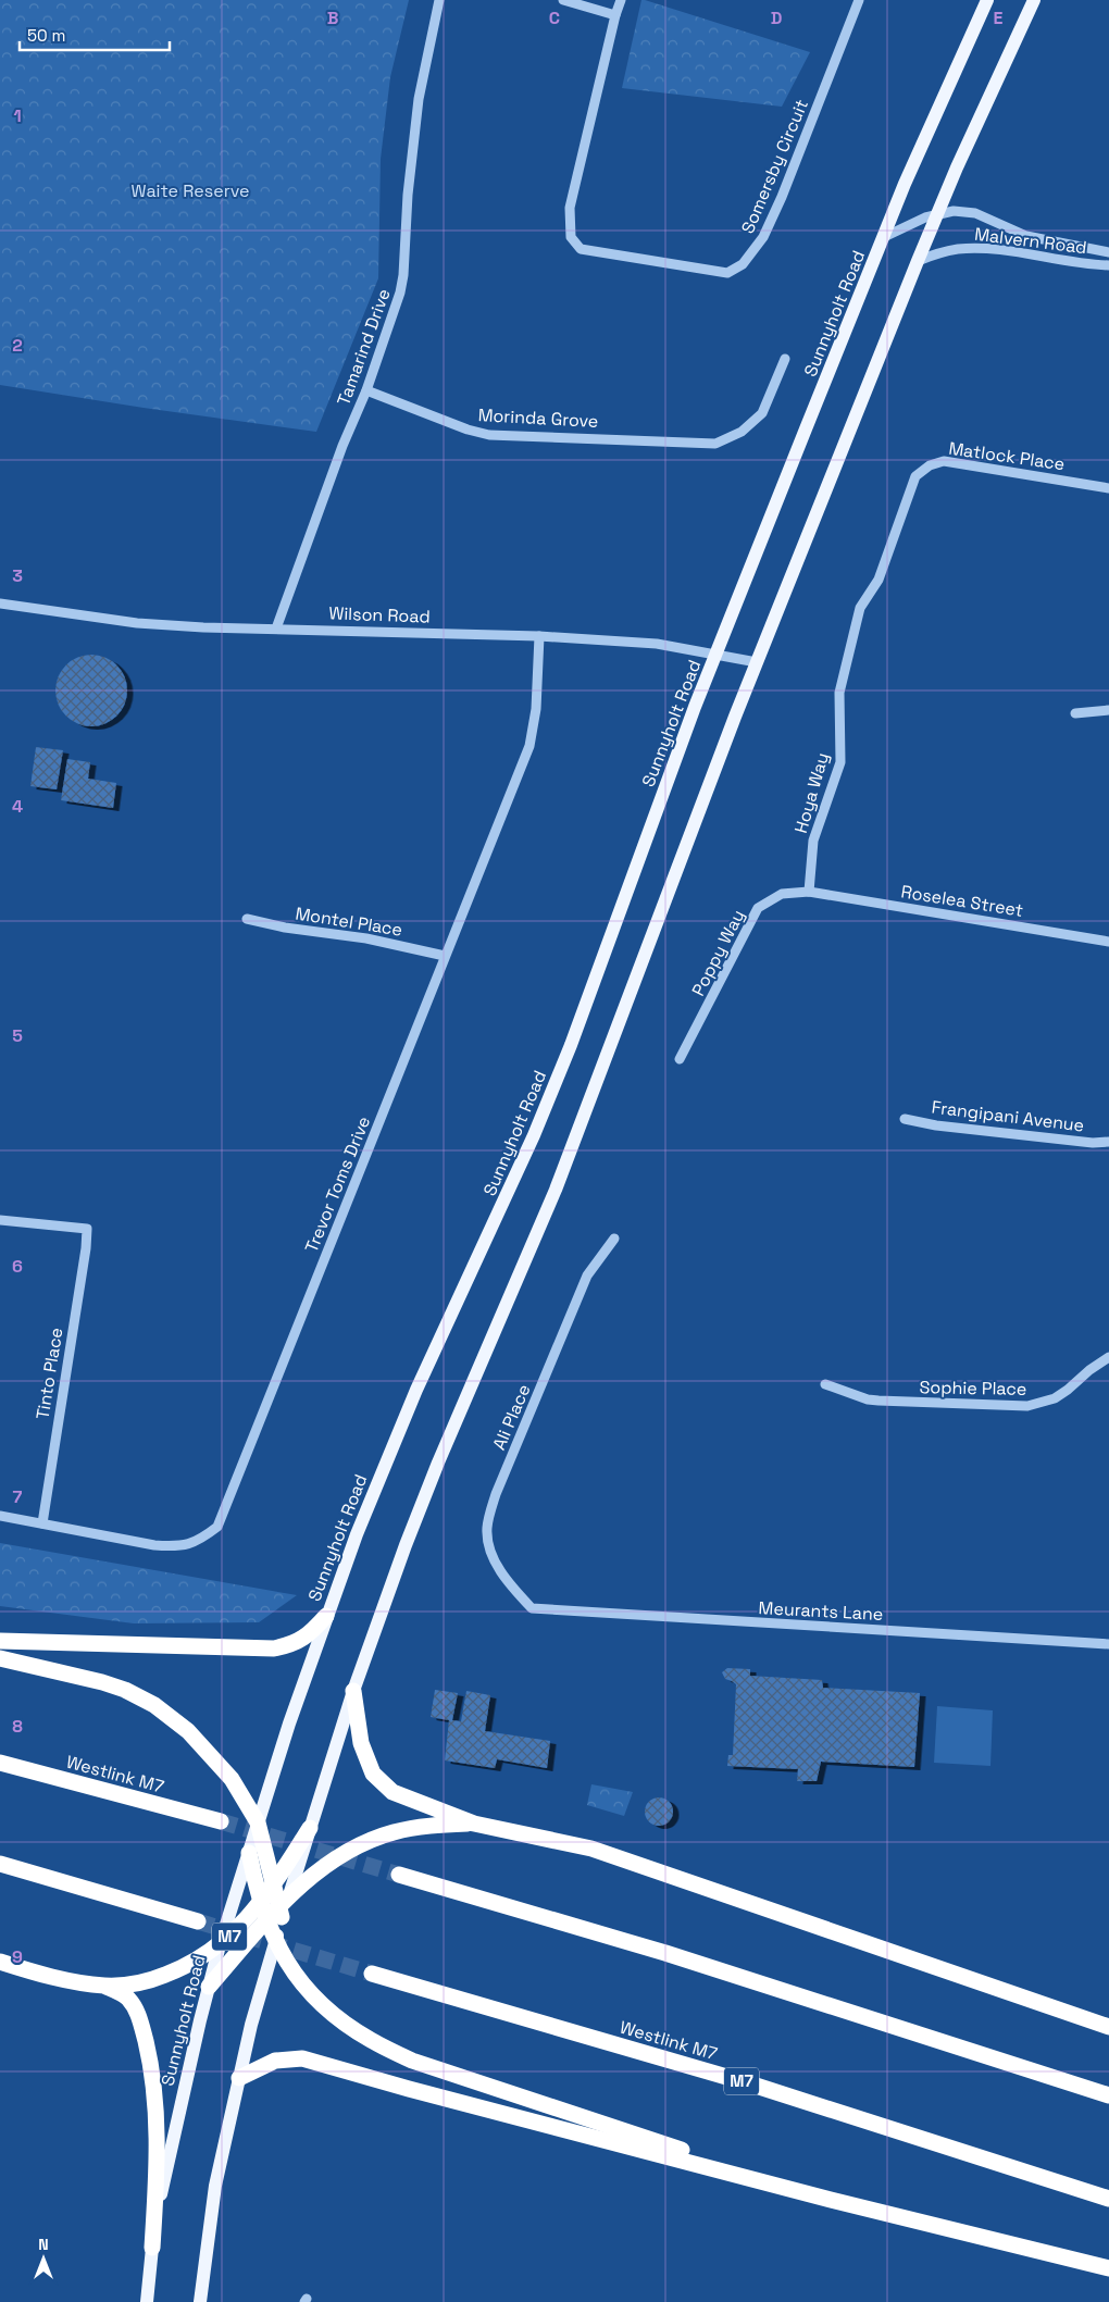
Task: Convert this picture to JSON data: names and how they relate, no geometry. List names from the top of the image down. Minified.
{"streets":{"highway":["Westlink M7","M7"],"main road":["Sunnyholt Road"],"street":["Somersby Circuit","Malvern Road","Tamarind Drive","Morinda Grove","Matlock Place","Wilson Road","Hoya Way","Roselea Street","Montel Place","Poppy Way","Frangipani Avenue","Trevor Toms Drive","Tinto Place","Sophie Place","Ali Place","Meurants Lane"]},"crossings":[["Malvern Road","Sunnyholt Road"],["Sunnyholt Road","Wilson Road"],["Sunnyholt Road","M7"],["Tamarind Drive","Morinda Grove"],["Tamarind Drive","Wilson Road"],["Matlock Place","Hoya Way"],["Wilson Road","Trevor Toms Drive"],["Hoya Way","Roselea Street"],["Hoya Way","Poppy Way"],["Roselea Street","Poppy Way"],["Montel Place","Trevor Toms Drive"],["Trevor Toms Drive","Tinto Place"],["Ali Place","Meurants Lane"]],"parks":["Waite Reserve"],"scale_bar":"50 m","north":"top","grid":{"columns":["B","C","D","E"],"rows":["1","2","3","4","5","6","7","8","9"]}}
